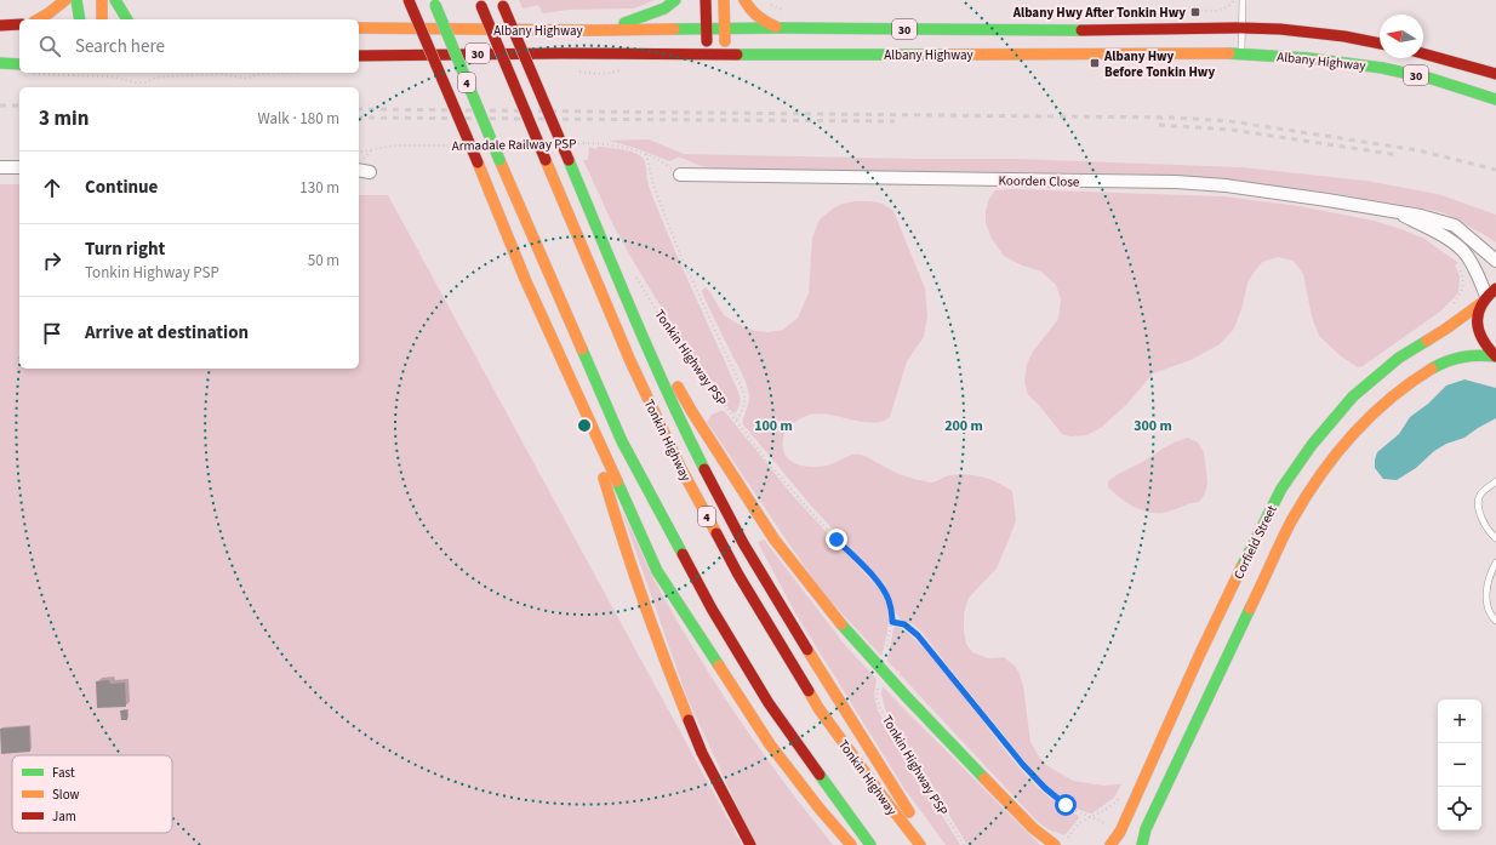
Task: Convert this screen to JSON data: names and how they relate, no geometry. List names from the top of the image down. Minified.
{"streets":{"main road":["30","Albany Highway","4","Tonkin Highway","Corfield Street"],"street":["Koorden Close"],"path":["Armadale Railway PSP","Tonkin Highway PSP"]},"crossings":[["Koorden Close","Corfield Street"]],"places":{"transit":["Albany Hwy After Tonkin Hwy","Albany Hwy Before Tonkin Hwy"]},"legend":["Fast","Slow","Jam"],"north":"left","page":{"search":"Search here","heading":["3 min","Walk · 180 m"],"list":[["Continue","130 m"],["Turn right","Tonkin Highway PSP","50 m"],"Arrive at destination"],"map_buttons":["+","−"]},"rings":["100 m","200 m","300 m"]}
